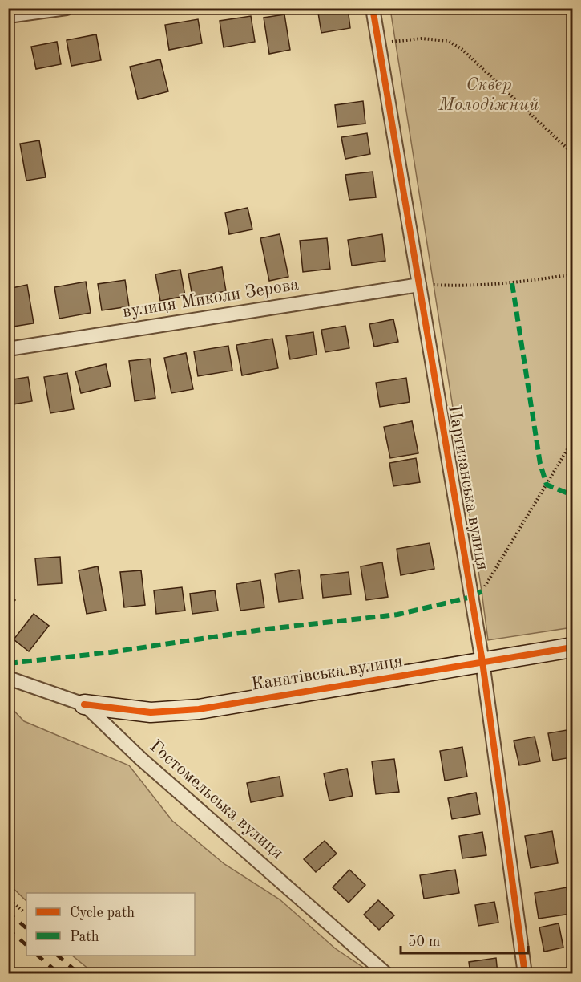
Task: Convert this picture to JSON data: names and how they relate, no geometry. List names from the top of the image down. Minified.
{"streets":{"street":["вулиця Миколи Зерова","Партизанська вулиця","Канатівська вулиця","Гостомельська вулиця"]},"crossings":[["вулиця Миколи Зерова","Партизанська вулиця"],["Партизанська вулиця","Канатівська вулиця"],["Канатівська вулиця","Гостомельська вулиця"]],"parks":["Сквер Молодіжний"],"legend":["Cycle path","Path"],"scale_bar":"50 m"}
